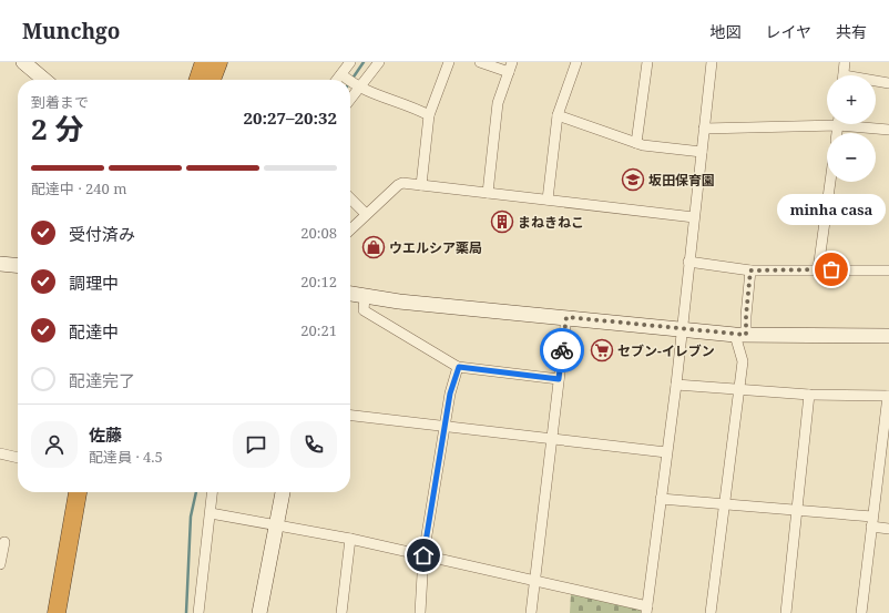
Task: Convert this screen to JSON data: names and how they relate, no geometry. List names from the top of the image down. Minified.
{"places":{"school or university":["坂田保育園"],"building":["まねきねこ"],"shop":["ウエルシア薬局"],"other":["minha casa"],"supermarket":["セブン-イレブン"]},"page":{"header":"Munchgo","nav":["地図","レイヤ","共有"],"map_buttons":["+","−"],"heading":["2 分","到着まで","20:27–20:32"],"panel":["佐藤","配達員 · 4.5"],"bar":"配達中 · 240 m","bubble":"minha casa","list":[["受付済み","20:08"],["調理中","20:12"],["配達中","20:21"],"配達完了"]}}
